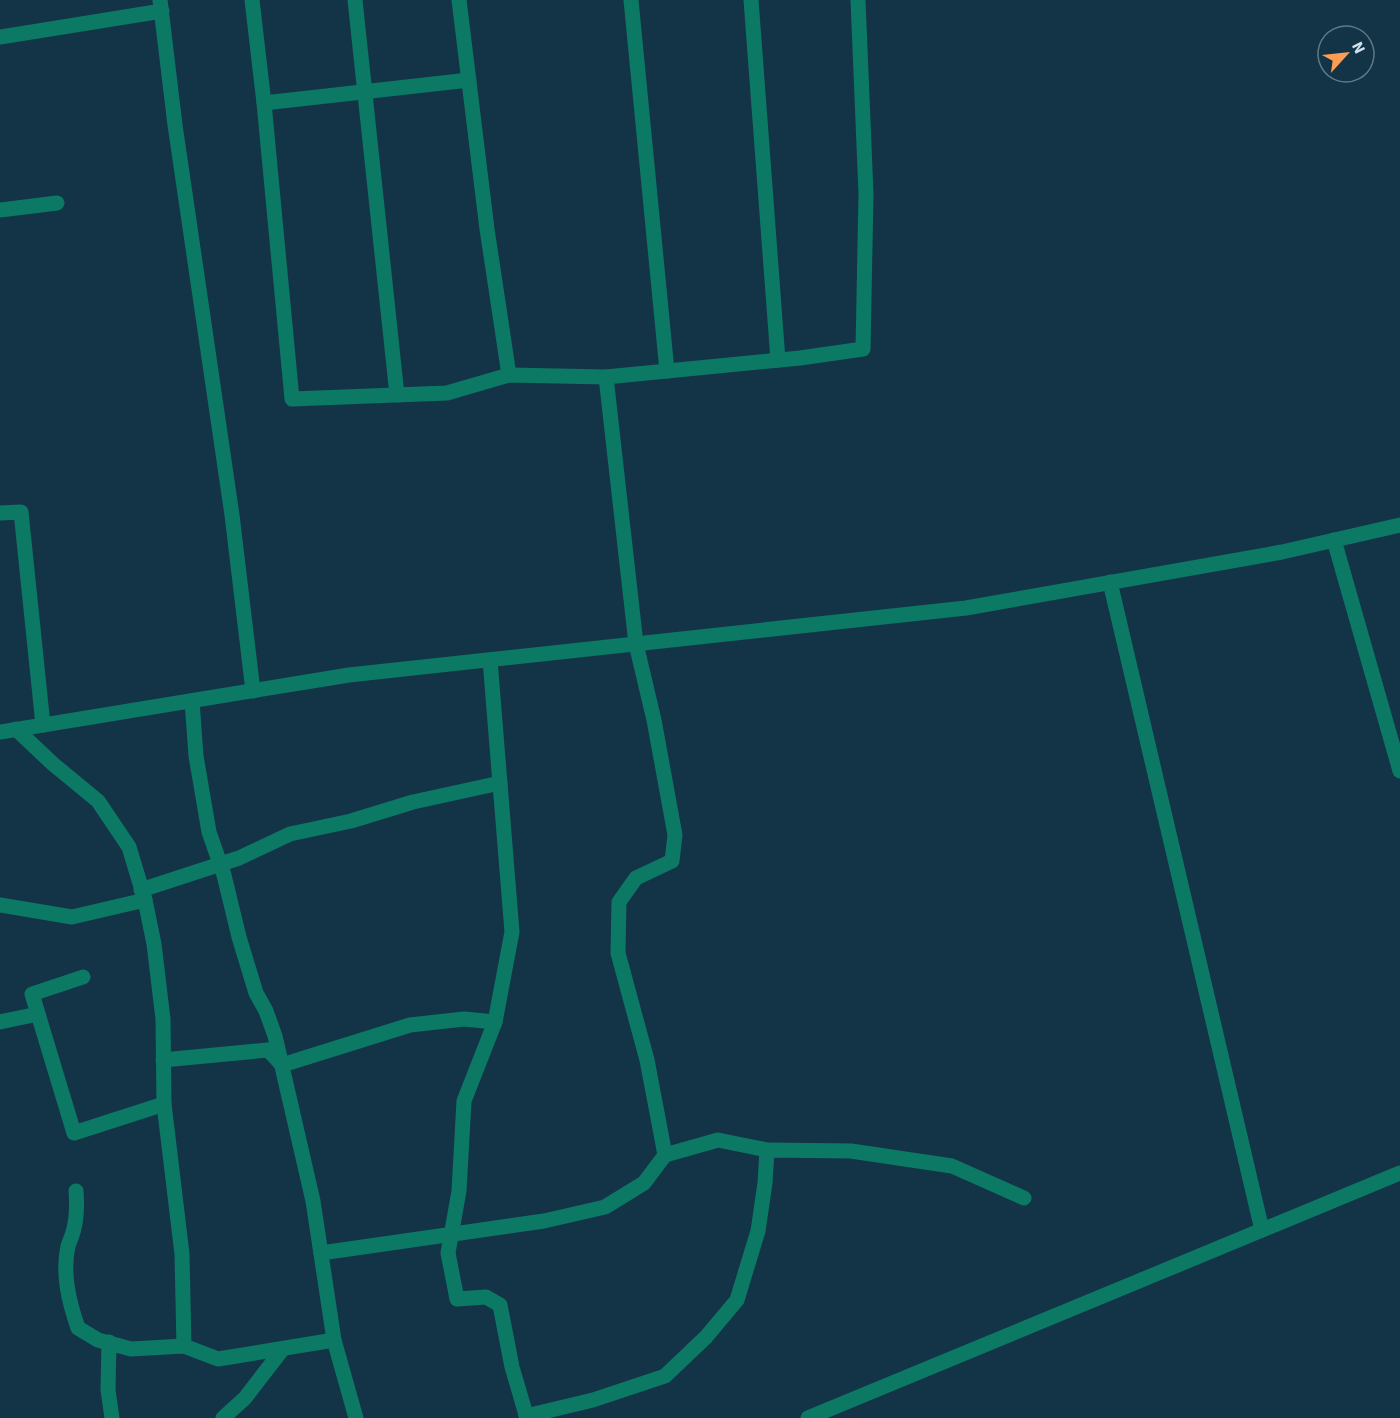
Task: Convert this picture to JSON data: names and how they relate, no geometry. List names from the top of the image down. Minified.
{"north":"top right"}
